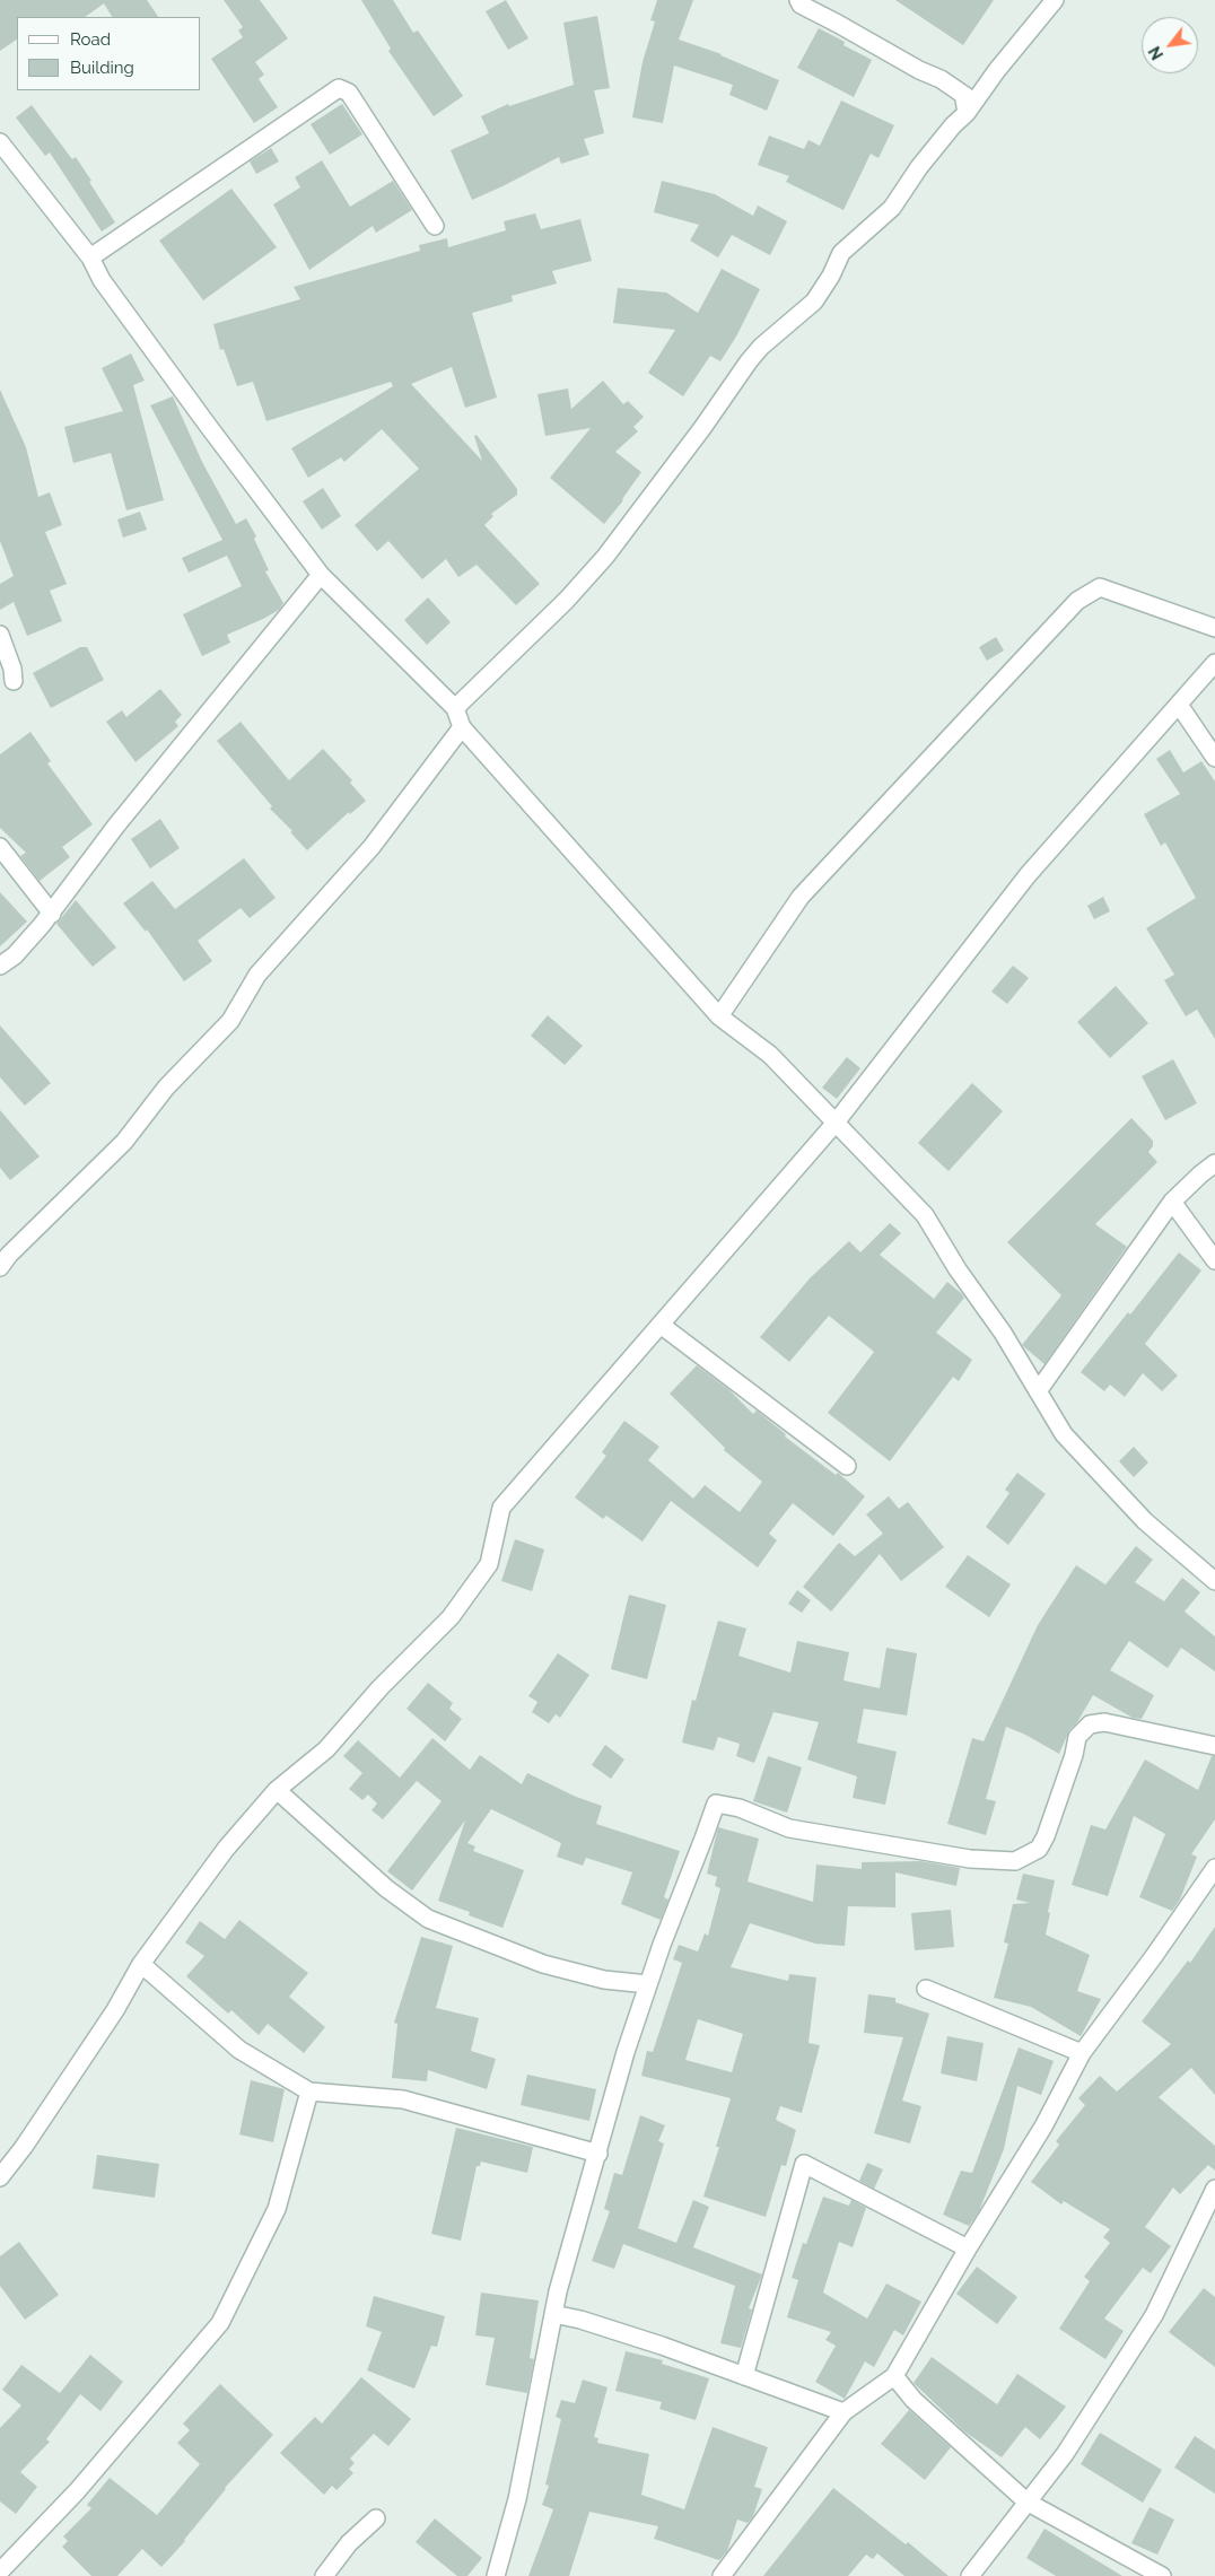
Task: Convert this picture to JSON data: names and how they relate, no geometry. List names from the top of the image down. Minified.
{"legend":["Road","Building"],"north":"bottom left"}
